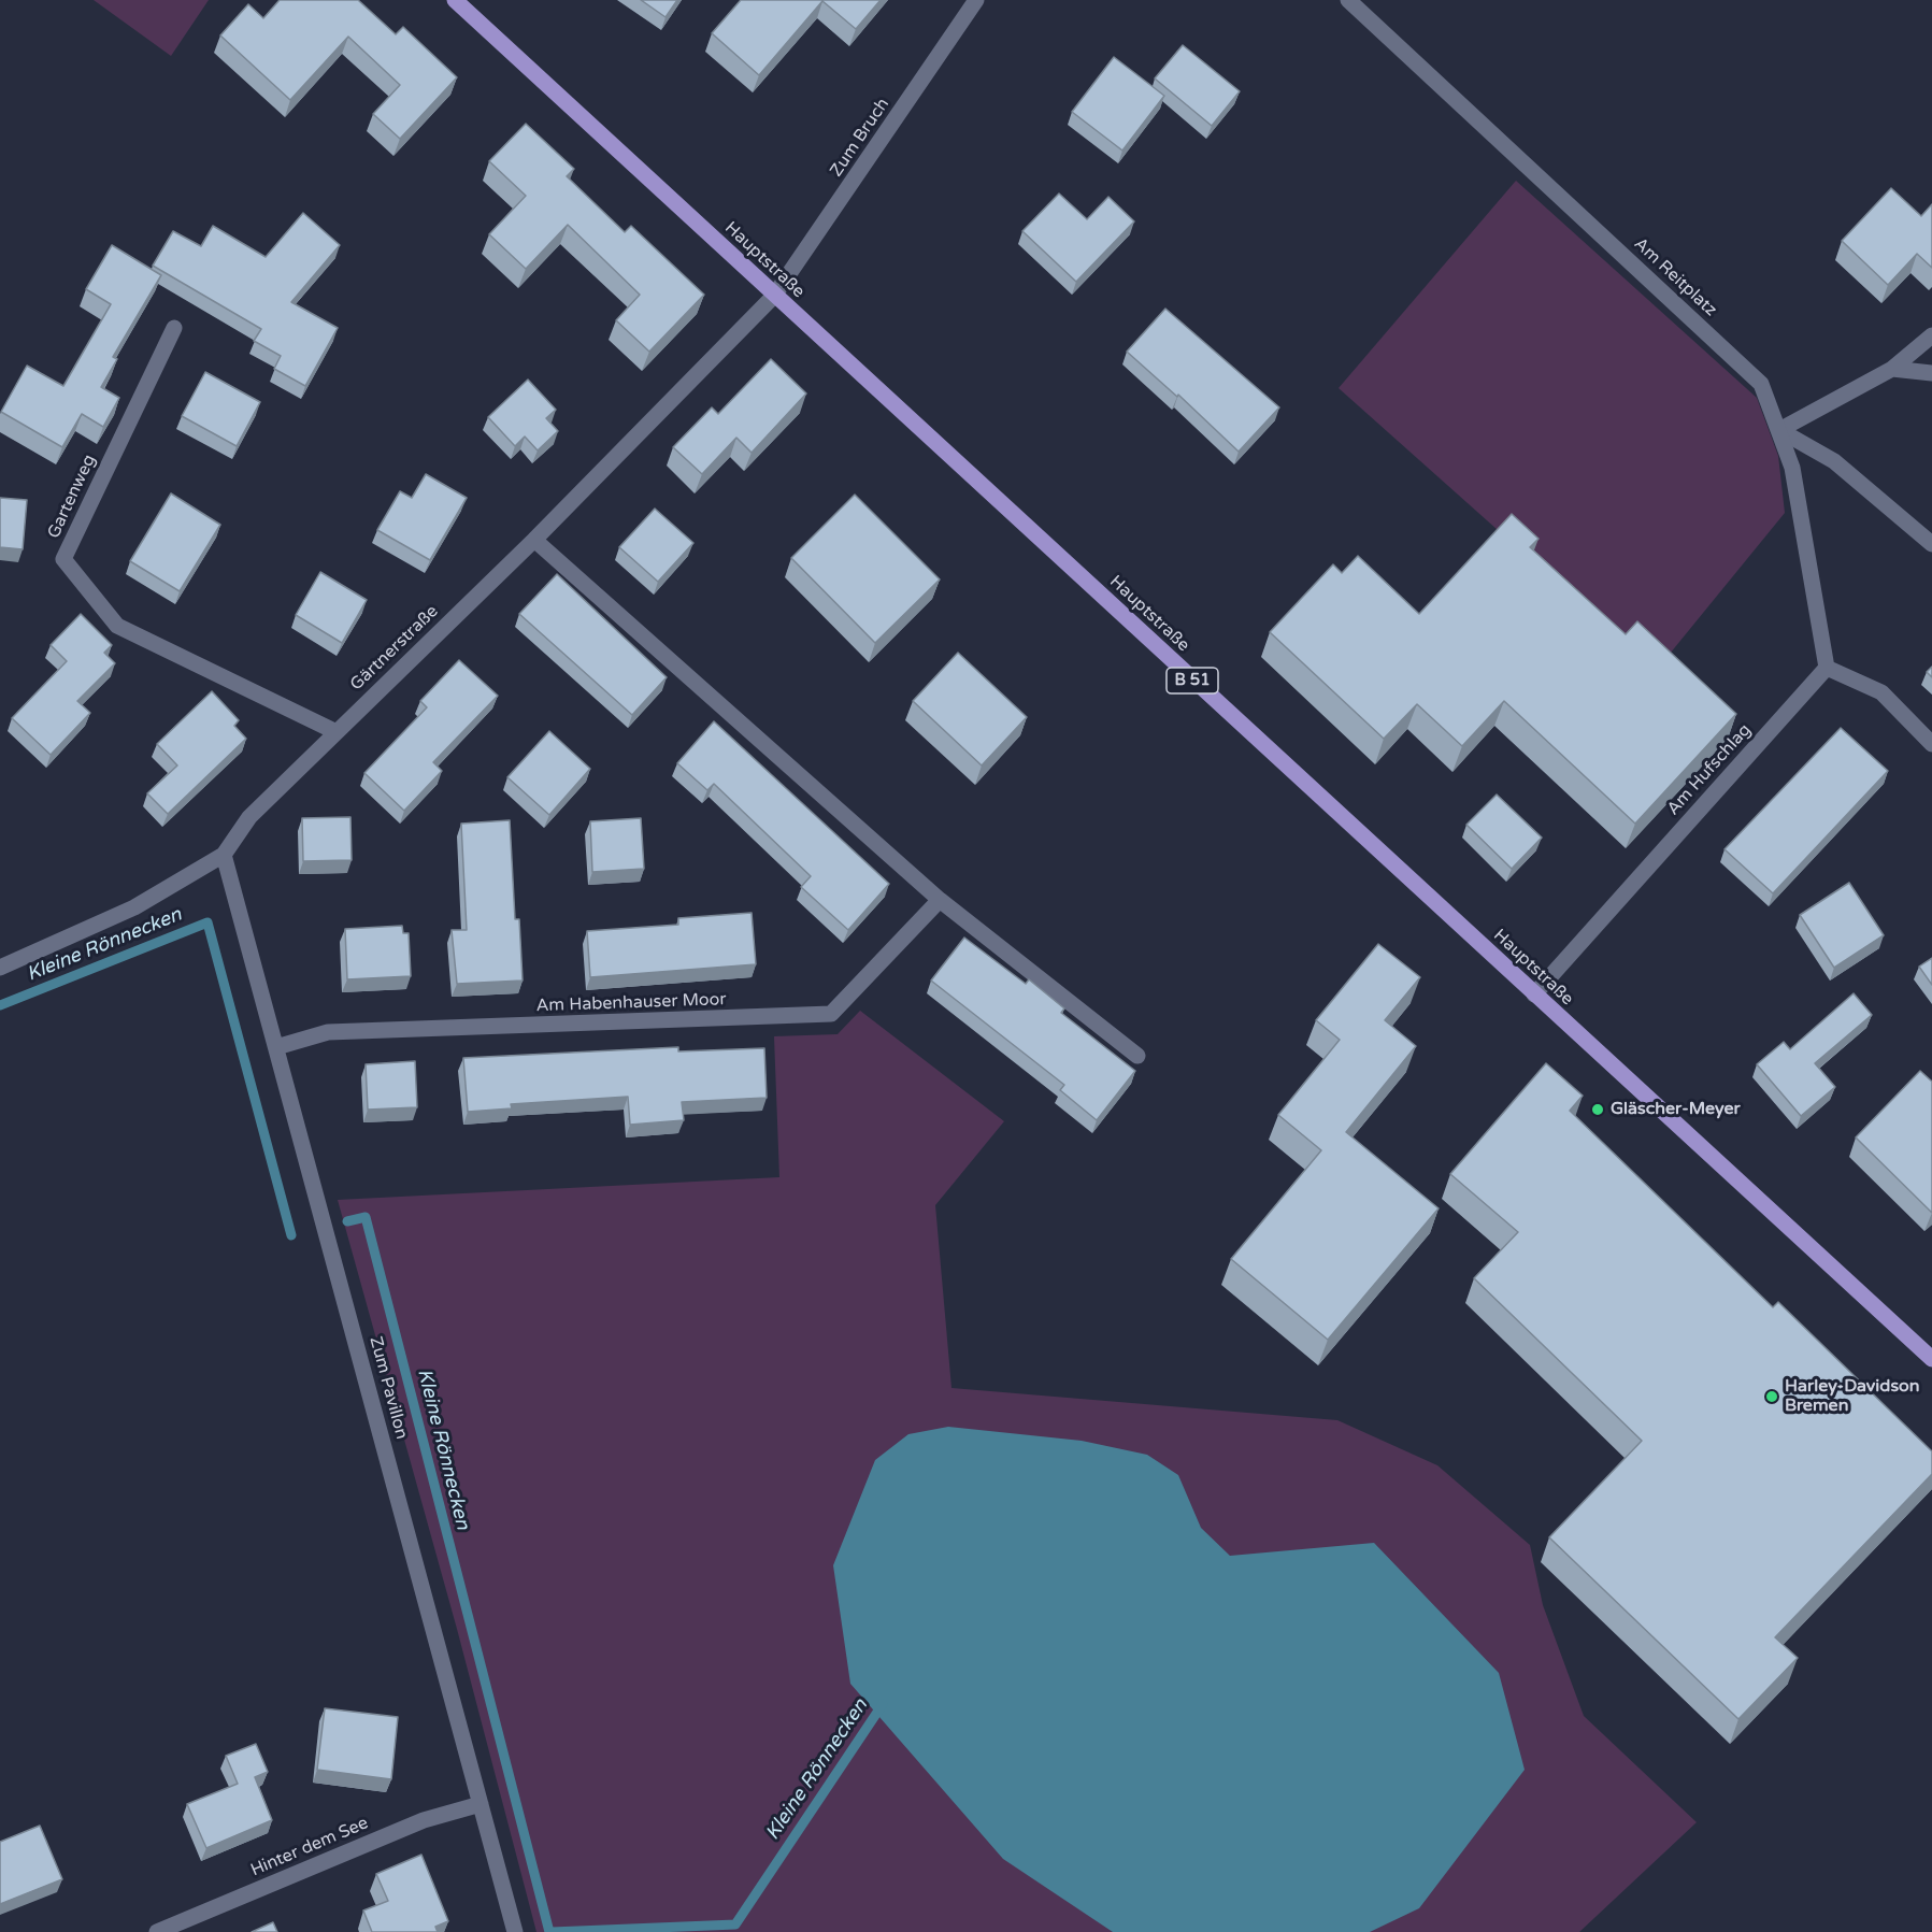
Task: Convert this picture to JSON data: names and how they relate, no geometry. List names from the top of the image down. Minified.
{"streets":{"main road":["Hauptstraße","B 51"],"street":["Zum Bruch","Am Reitplatz","Gartenweg","Gärtnerstraße","Am Hufschlag","Am Habenhauser Moor","Zum Pavillon","Hinter dem See"]},"crossings":[["Zum Bruch","Hauptstraße"],["Zum Bruch","Gärtnerstraße"],["Hauptstraße","Gärtnerstraße"],["Hauptstraße","Am Hufschlag"],["Am Reitplatz","Am Hufschlag"],["Gartenweg","Gärtnerstraße"],["Gärtnerstraße","Zum Pavillon"],["Am Habenhauser Moor","Zum Pavillon"],["Zum Pavillon","Hinter dem See"]],"water":["Kleine Rönnecken"],"places":["Gläscher-Meyer","Harley-Davidson Bremen"]}
